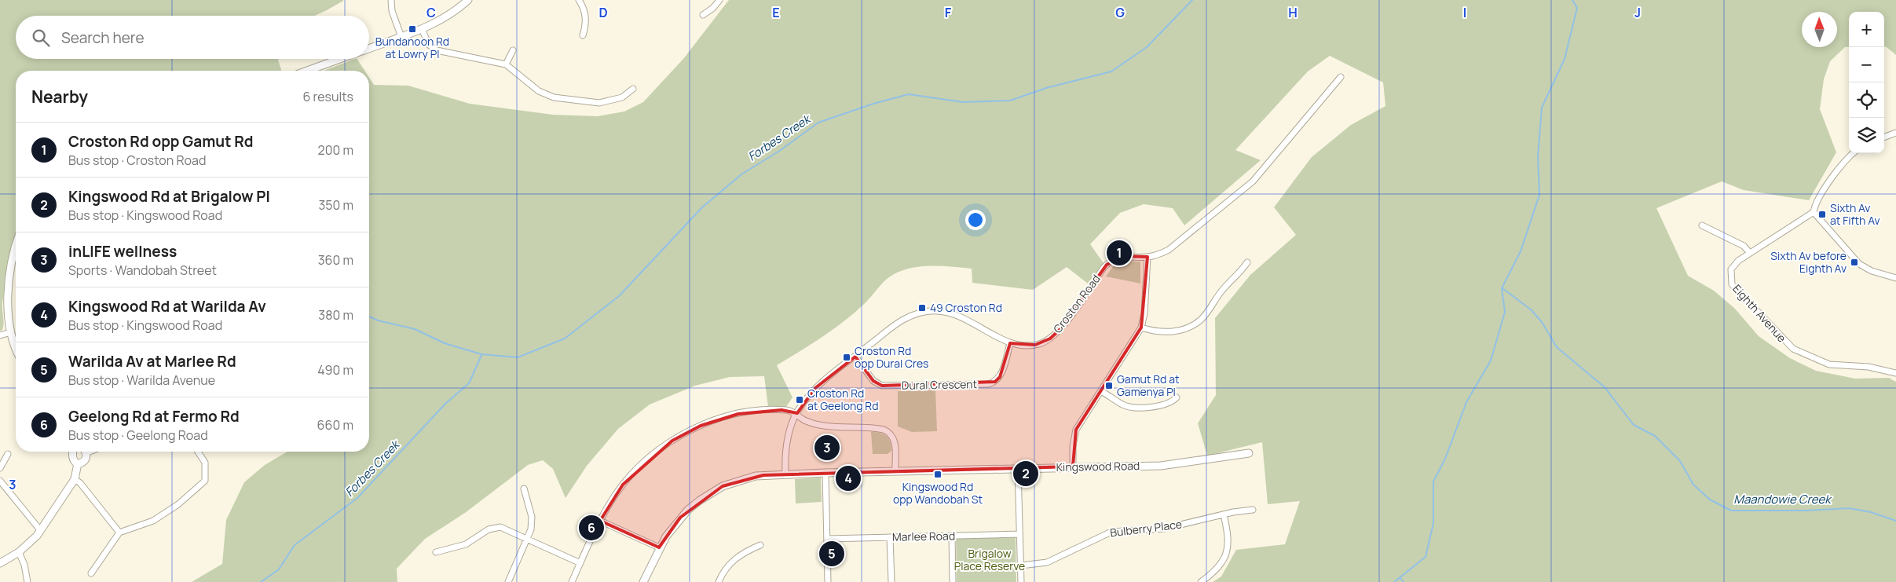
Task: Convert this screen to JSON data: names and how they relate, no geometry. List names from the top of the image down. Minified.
{"streets":{"street":["Croston Road","Eighth Avenue","Dural Crescent","Kingswood Road","Bulberry Place","Marlee Road"]},"crossings":[["Croston Road","Dural Crescent"],["Croston Road","Kingswood Road"]],"water":["Forbes Creek","Maandowie Creek"],"parks":["Brigalow Place Reserve"],"places":{"transit":["Bundanoon Rd at Lowry Pl","Sixth Av at Fifth Av","Sixth Av before Eighth Av","49 Croston Rd","Croston Rd opp Dural Cres","Gamut Rd at Gamenya Pl","Croston Rd at Geelong Rd","Kingswood Rd opp Wandobah St"]},"north":"top","page":{"map_buttons":["+","−"],"search":"Search here","heading":["Nearby","6 results"],"list":[{"mark":"1","name":"Croston Rd opp Gamut Rd","note":"Bus stop · Croston Road","value":"200 m"},{"mark":"2","name":"Kingswood Rd at Brigalow Pl","note":"Bus stop · Kingswood Road","value":"350 m"},{"mark":"3","name":"inLIFE wellness","note":"Sports · Wandobah Street","value":"360 m"},{"mark":"4","name":"Kingswood Rd at Warilda Av","note":"Bus stop · Kingswood Road","value":"380 m"},{"mark":"5","name":"Warilda Av at Marlee Rd","note":"Bus stop · Warilda Avenue","value":"490 m"},{"mark":"6","name":"Geelong Rd at Fermo Rd","note":"Bus stop · Geelong Road","value":"660 m"}],"pins":["1","3","2","4","6","5"]},"grid":{"columns":["C","D","E","F","G","H","I","J"],"rows":["3"]}}
